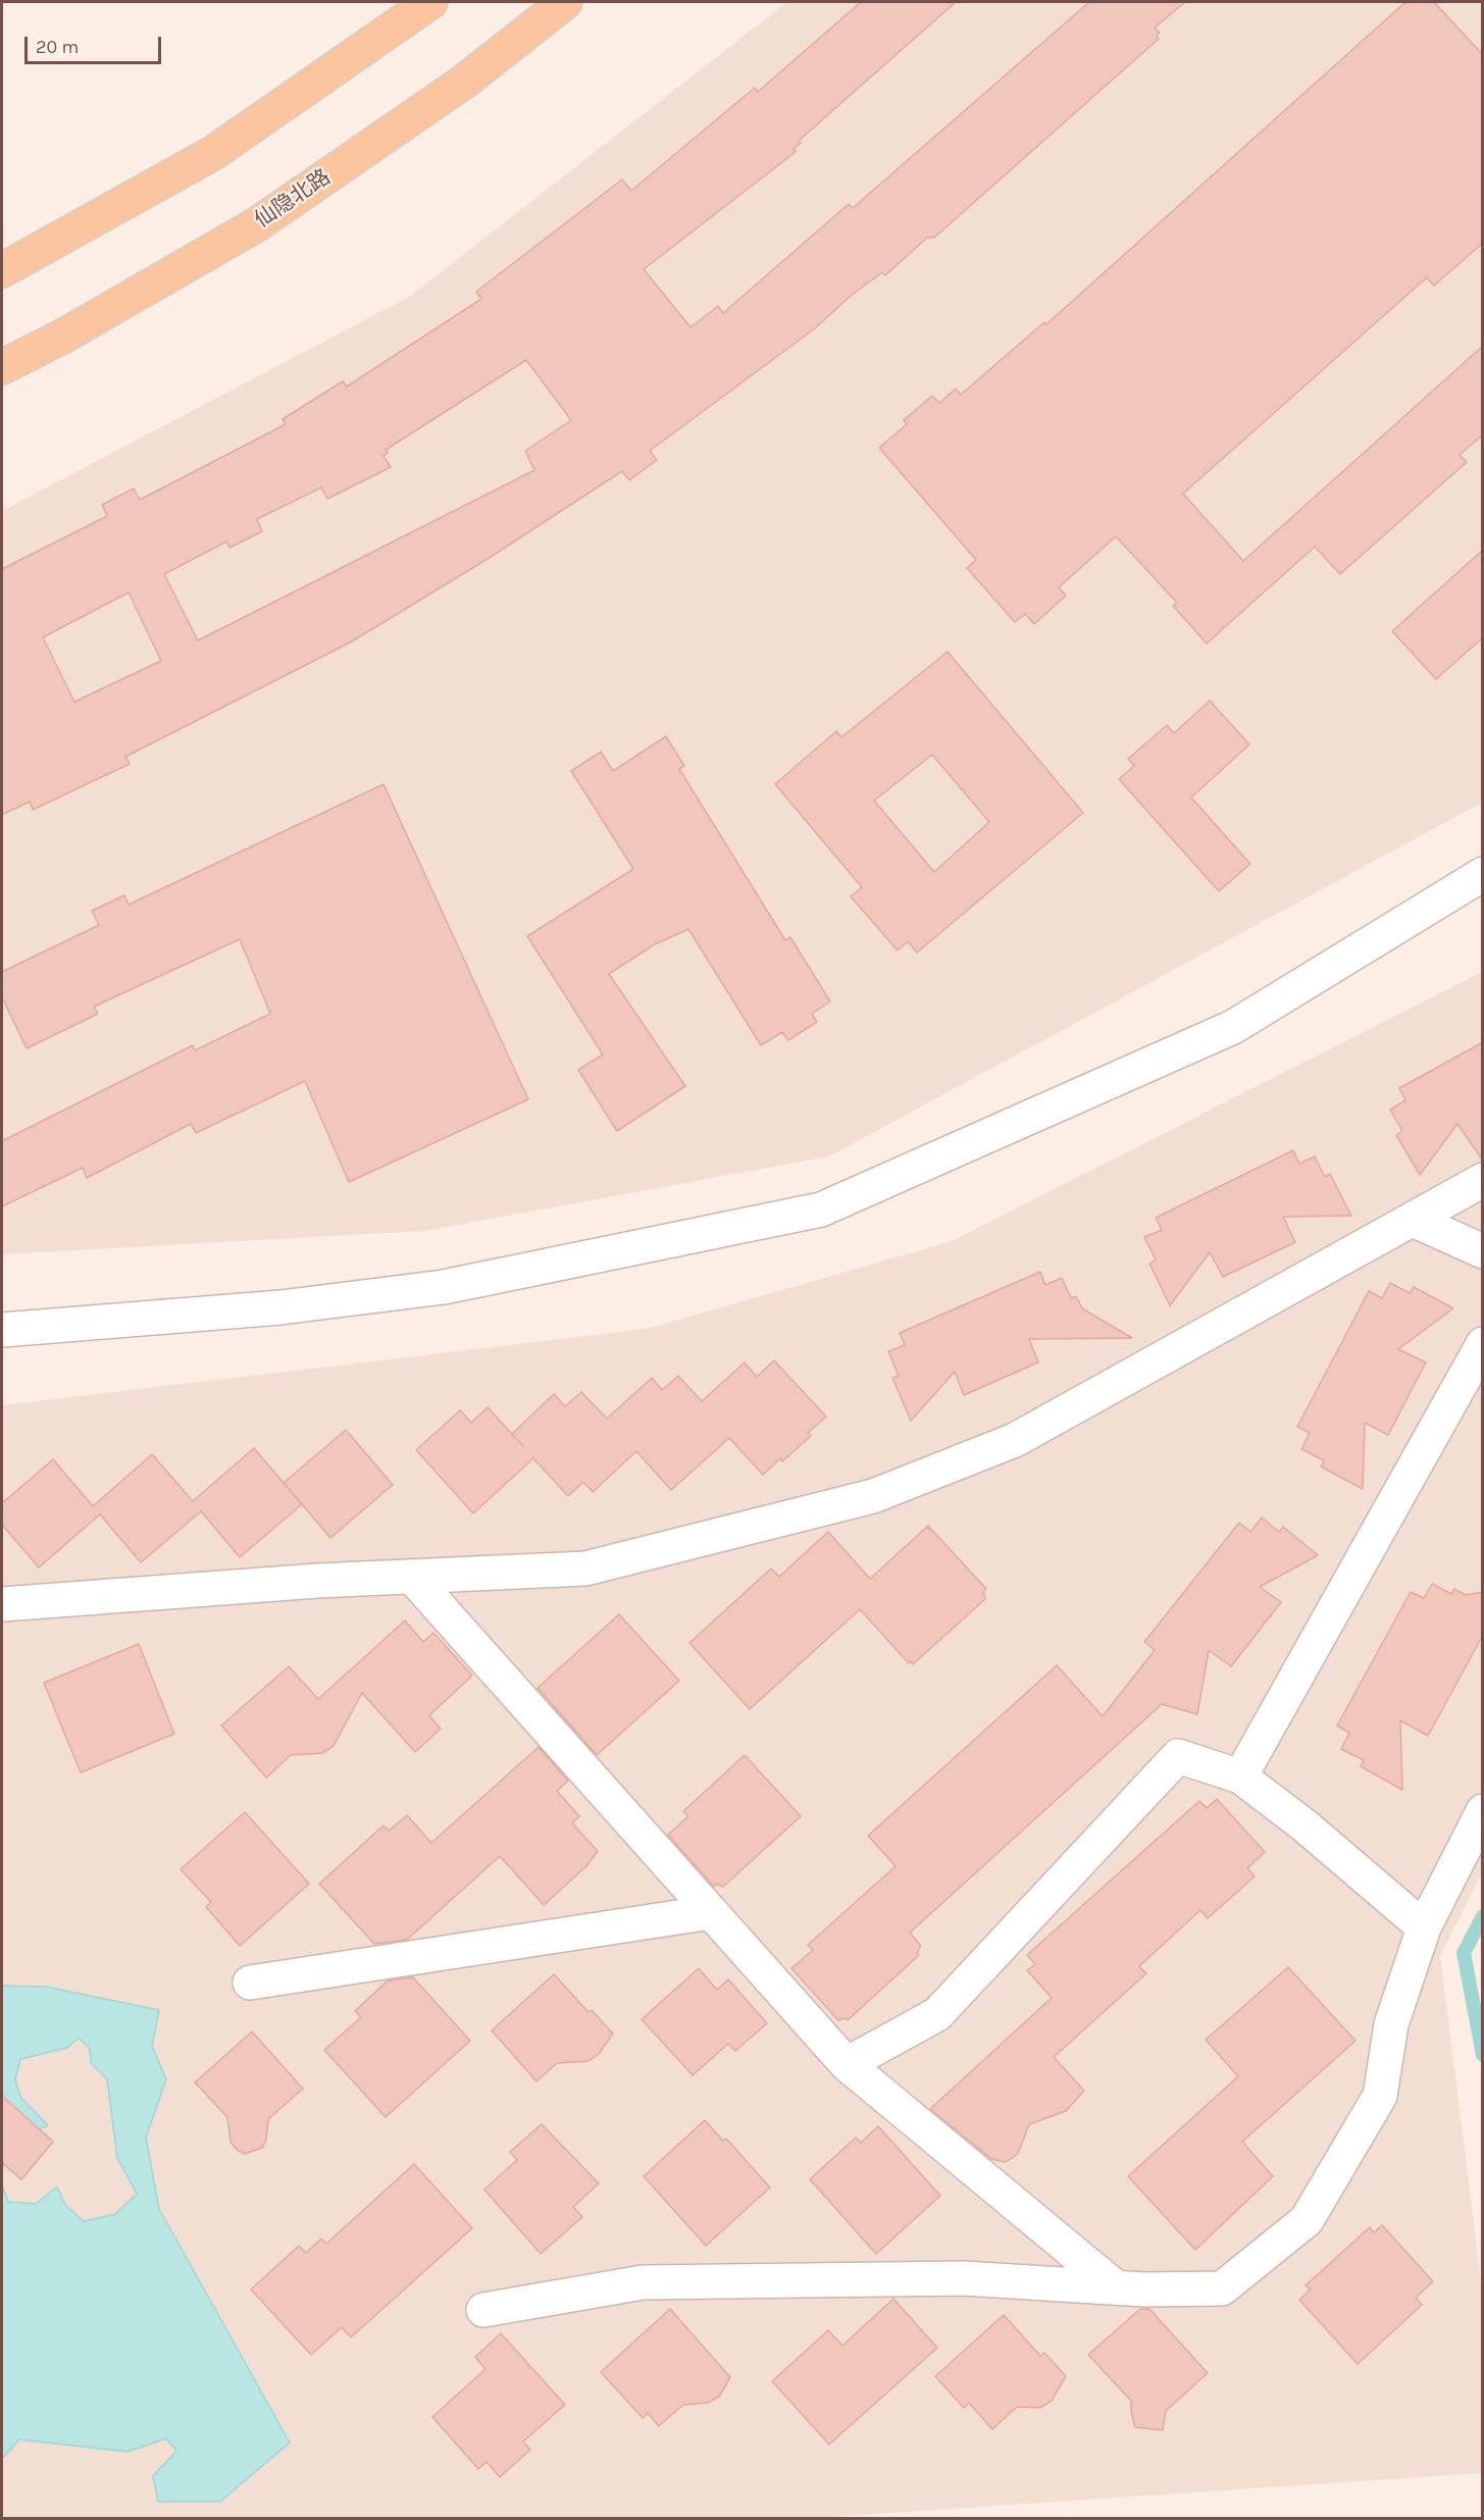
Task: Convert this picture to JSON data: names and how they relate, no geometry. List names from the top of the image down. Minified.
{"streets":{"main road":["仙隐北路"]},"scale_bar":"20 m"}
